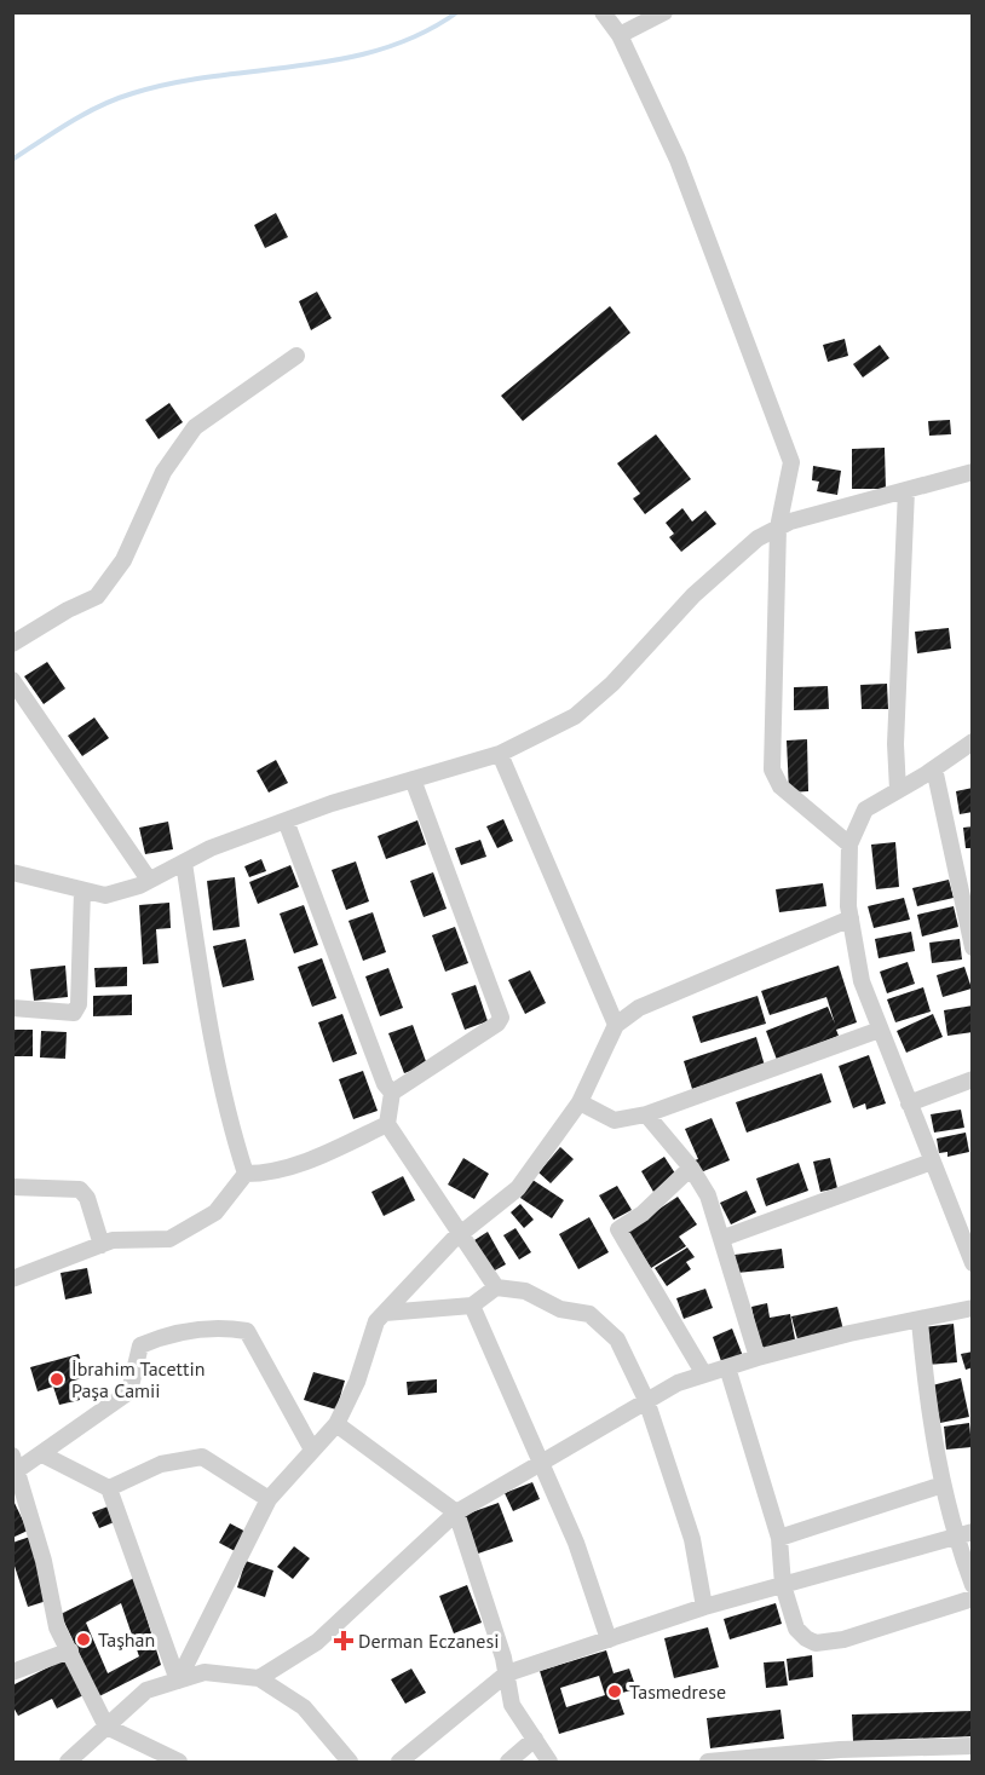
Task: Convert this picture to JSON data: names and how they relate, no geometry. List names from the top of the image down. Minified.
{"places":{"other":["İbrahim Tacettin Paşa Camii","Taşhan","Tasmedrese"],"health":["Derman Eczanesi"]}}
